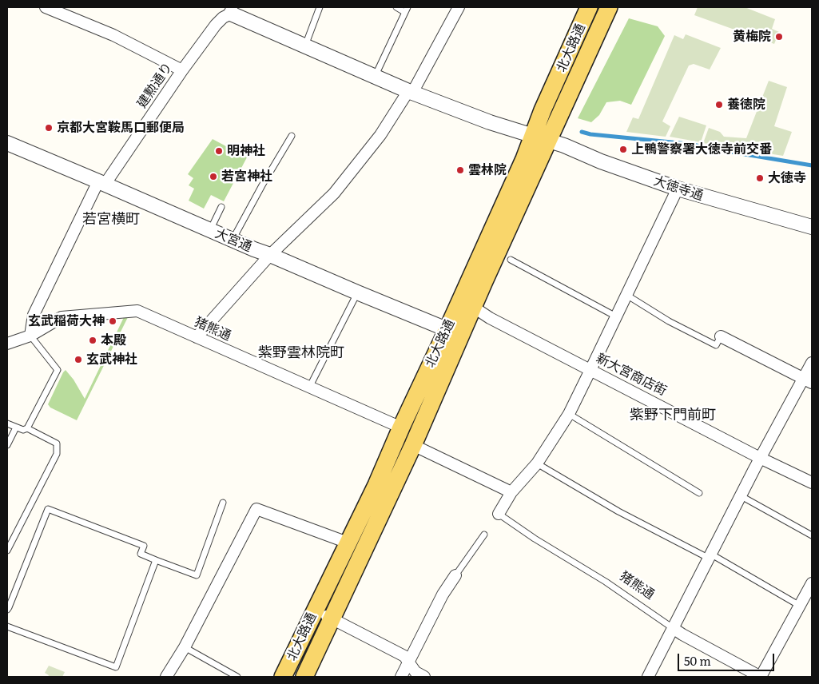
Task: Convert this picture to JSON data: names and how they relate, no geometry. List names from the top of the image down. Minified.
{"streets":{"main road":["北大路通"],"street":["建勲通り","大徳寺通","大宮通","猪熊通","新大宮商店街"]},"crossings":[["北大路通","大徳寺通"],["北大路通","大宮通"],["北大路通","猪熊通"],["北大路通","新大宮商店街"],["建勲通り","大徳寺通"],["建勲通り","大宮通"],["建勲通り","猪熊通"]],"districts":["若宮横町","紫野雲林院町","紫野下門前町"],"places":["黄梅院","養徳院","京都大宮鞍馬口郵便局","上鴨警察署大徳寺前交番","明神社","雲林院","若宮神社","大徳寺","玄武稲荷大神","本殿","玄武神社"],"scale_bar":"50 m"}
